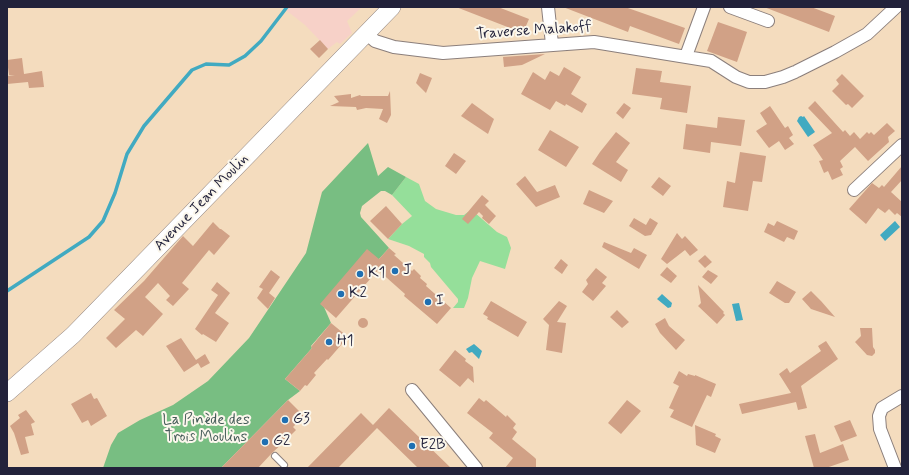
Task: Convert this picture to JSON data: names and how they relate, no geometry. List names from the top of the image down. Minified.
{"streets":{"main road":["Avenue Jean Moulin"],"street":["Traverse Malakoff"]},"crossings":[["Traverse Malakoff","Avenue Jean Moulin"]],"parks":["La Pinède des Trois Moulins"],"places":["J","K1","K2","I","H1","G3","G2","E2B"]}
